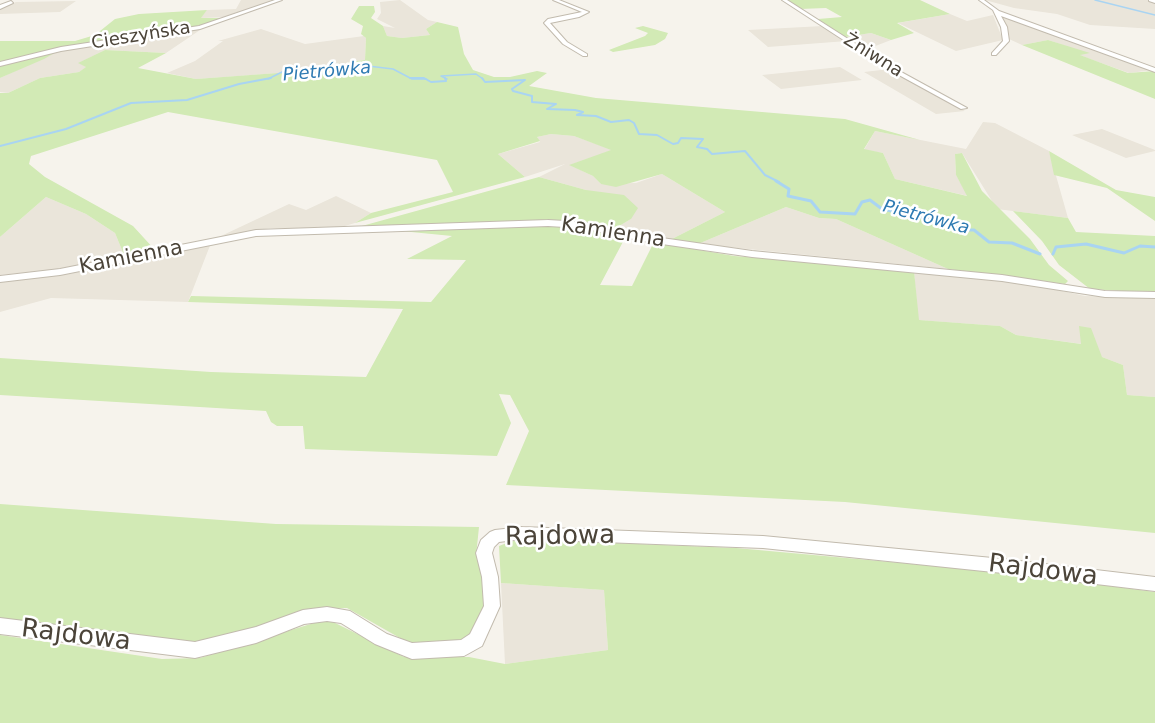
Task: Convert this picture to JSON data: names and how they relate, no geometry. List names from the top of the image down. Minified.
{"streets":{"street":["Cieszyńska","Żniwna","Kamienna","Rajdowa"]},"water":["Pietrówka"]}
